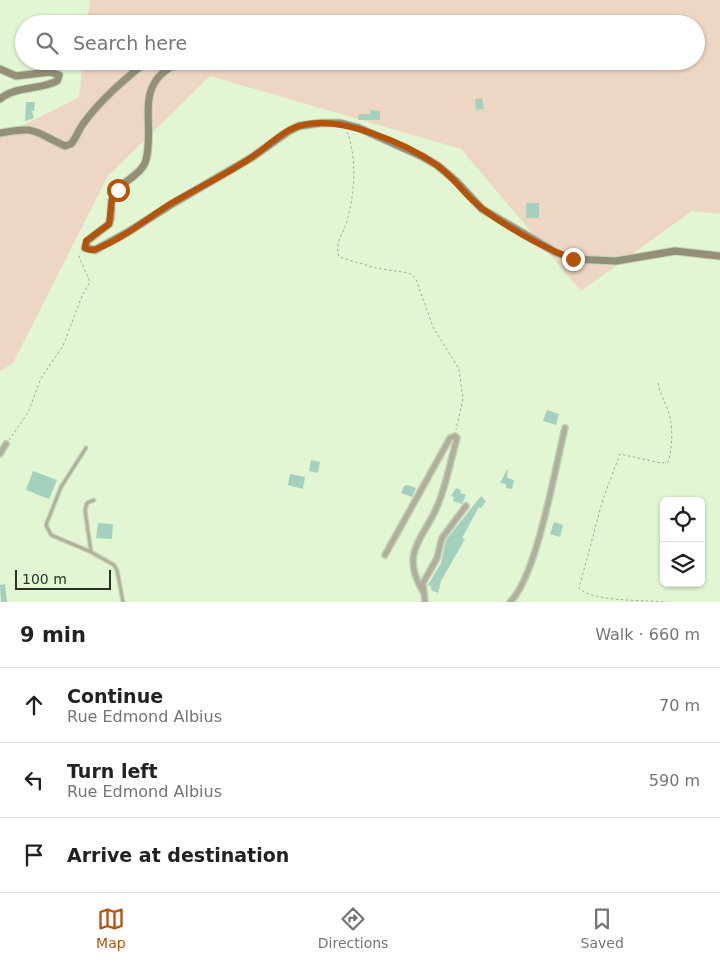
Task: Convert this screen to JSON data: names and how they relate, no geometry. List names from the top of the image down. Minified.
{"scale_bar":"100 m","page":{"search":"Search here","scale":"100 m","heading":["9 min","Walk · 660 m"],"list":[["Continue","Rue Edmond Albius","70 m"],["Turn left","Rue Edmond Albius","590 m"],"Arrive at destination"],"nav":["Map","Directions","Saved"]}}
